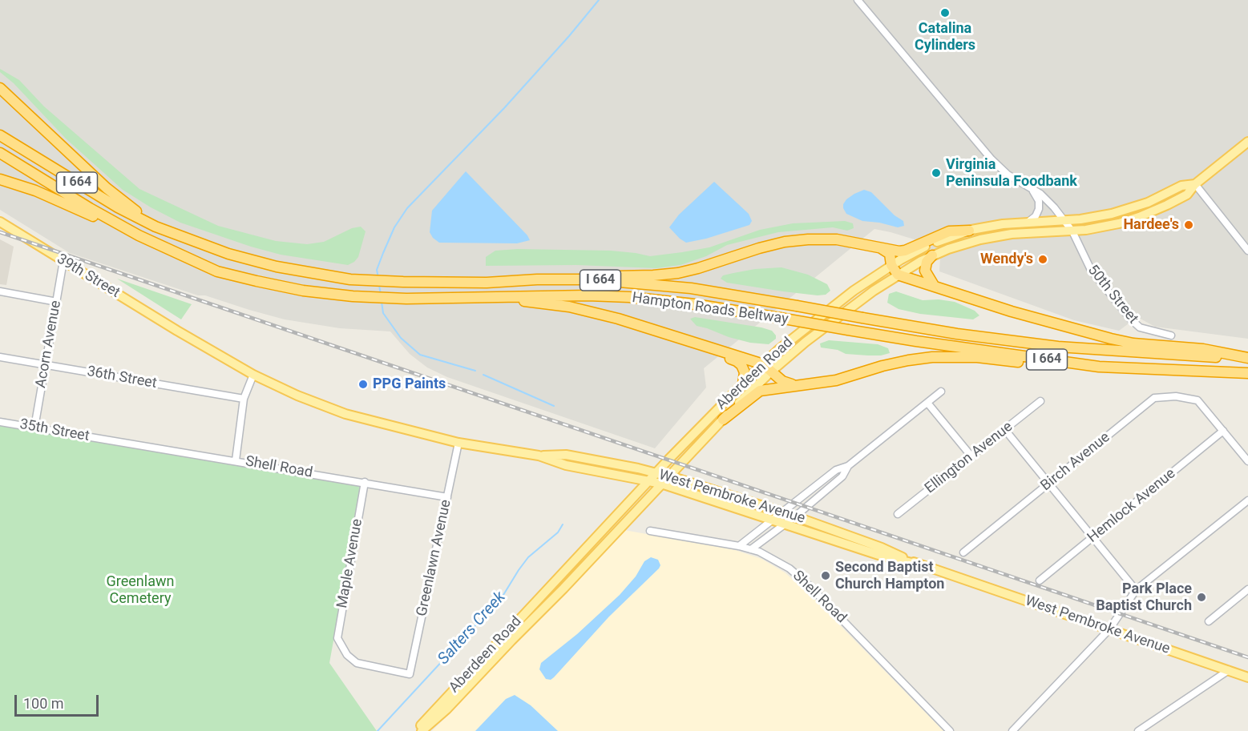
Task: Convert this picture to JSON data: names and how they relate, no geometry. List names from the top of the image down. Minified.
{"streets":{"highway":["I 664","Hampton Roads Beltway"],"main road":["39th Street","Aberdeen Road","West Pembroke Avenue"],"street":["50th Street","Acorn Avenue","36th Street","35th Street","Ellington Avenue","Birch Avenue","Shell Road","Hemlock Avenue","Greenlawn Avenue","Maple Avenue"]},"crossings":[["39th Street","Acorn Avenue"],["39th Street","West Pembroke Avenue"],["50th Street","Aberdeen Road"],["Acorn Avenue","36th Street"],["Acorn Avenue","35th Street"],["Aberdeen Road","West Pembroke Avenue"],["35th Street","Shell Road"],["Birch Avenue","Hemlock Avenue"],["Shell Road","Greenlawn Avenue"],["Shell Road","Maple Avenue"],["West Pembroke Avenue","Greenlawn Avenue"],["Greenlawn Avenue","Maple Avenue"]],"water":["Salters Creek"],"parks":["Greenlawn Cemetery"],"places":["Catalina Cylinders","Virginia Peninsula Foodbank","Hardee's","Wendy's","PPG Paints","Second Baptist Church Hampton","Park Place Baptist Church"],"scale_bar":"100 m"}
